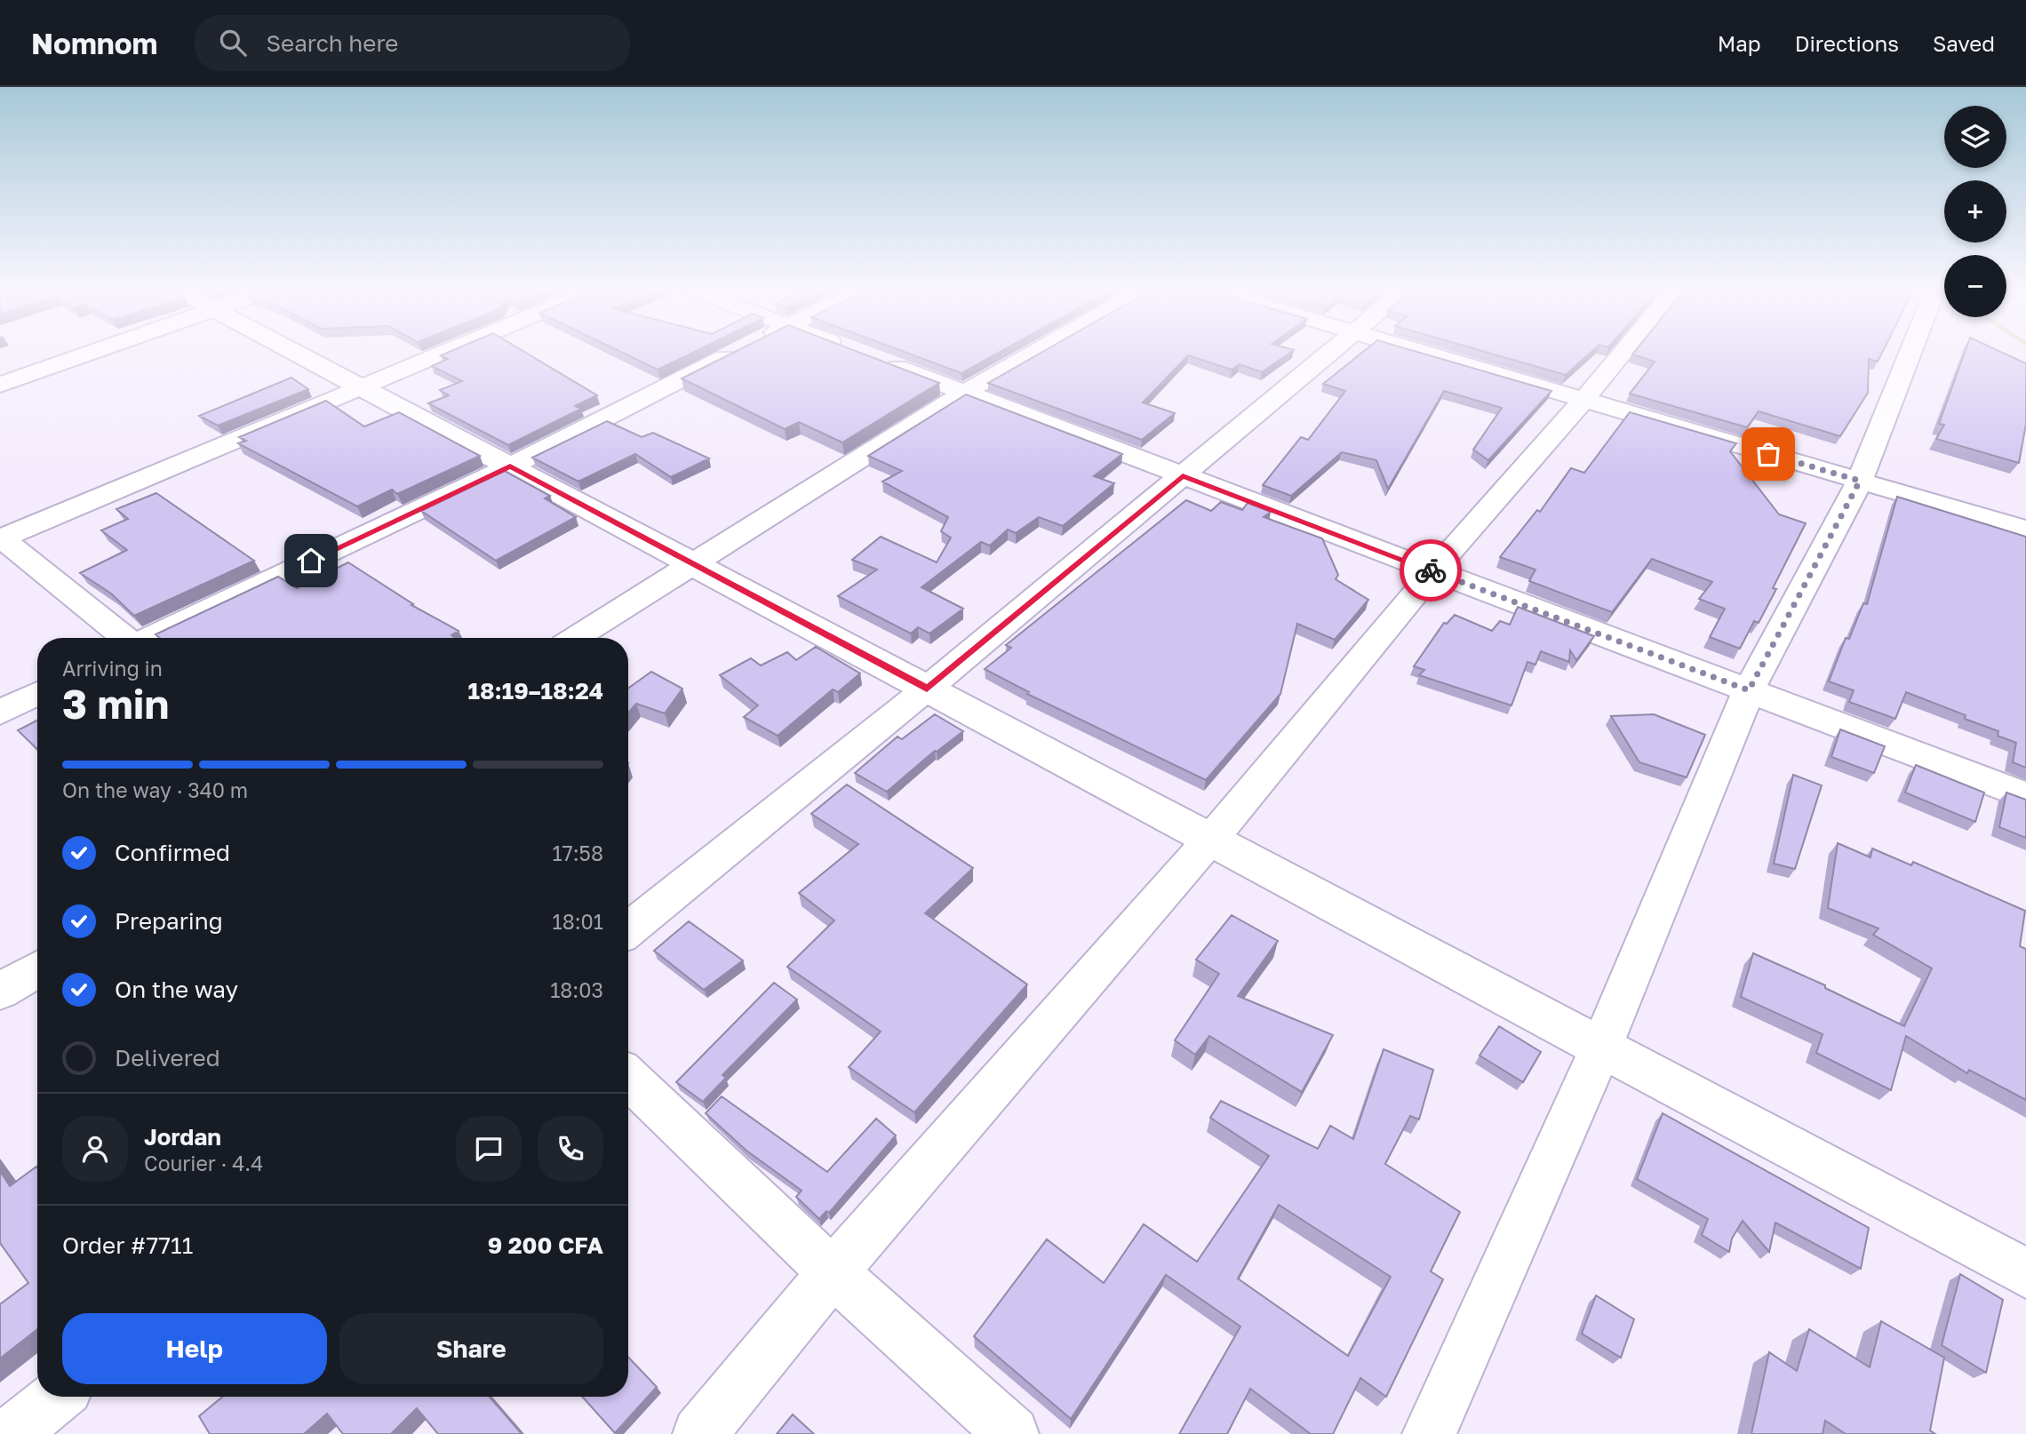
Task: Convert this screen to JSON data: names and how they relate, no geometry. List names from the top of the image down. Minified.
{"page":{"header":"Nomnom","search":"Search here","nav":["Map","Directions","Saved"],"map_buttons":["+","−"],"heading":["3 min","Arriving in","18:19–18:24"],"panel":["Jordan","Courier · 4.4","Order #7711","9 200 CFA"],"bar":"On the way · 340 m","list":[["Confirmed","17:58"],["Preparing","18:01"],["On the way","18:03"],"Delivered"],"buttons":["Help","Share"]}}
